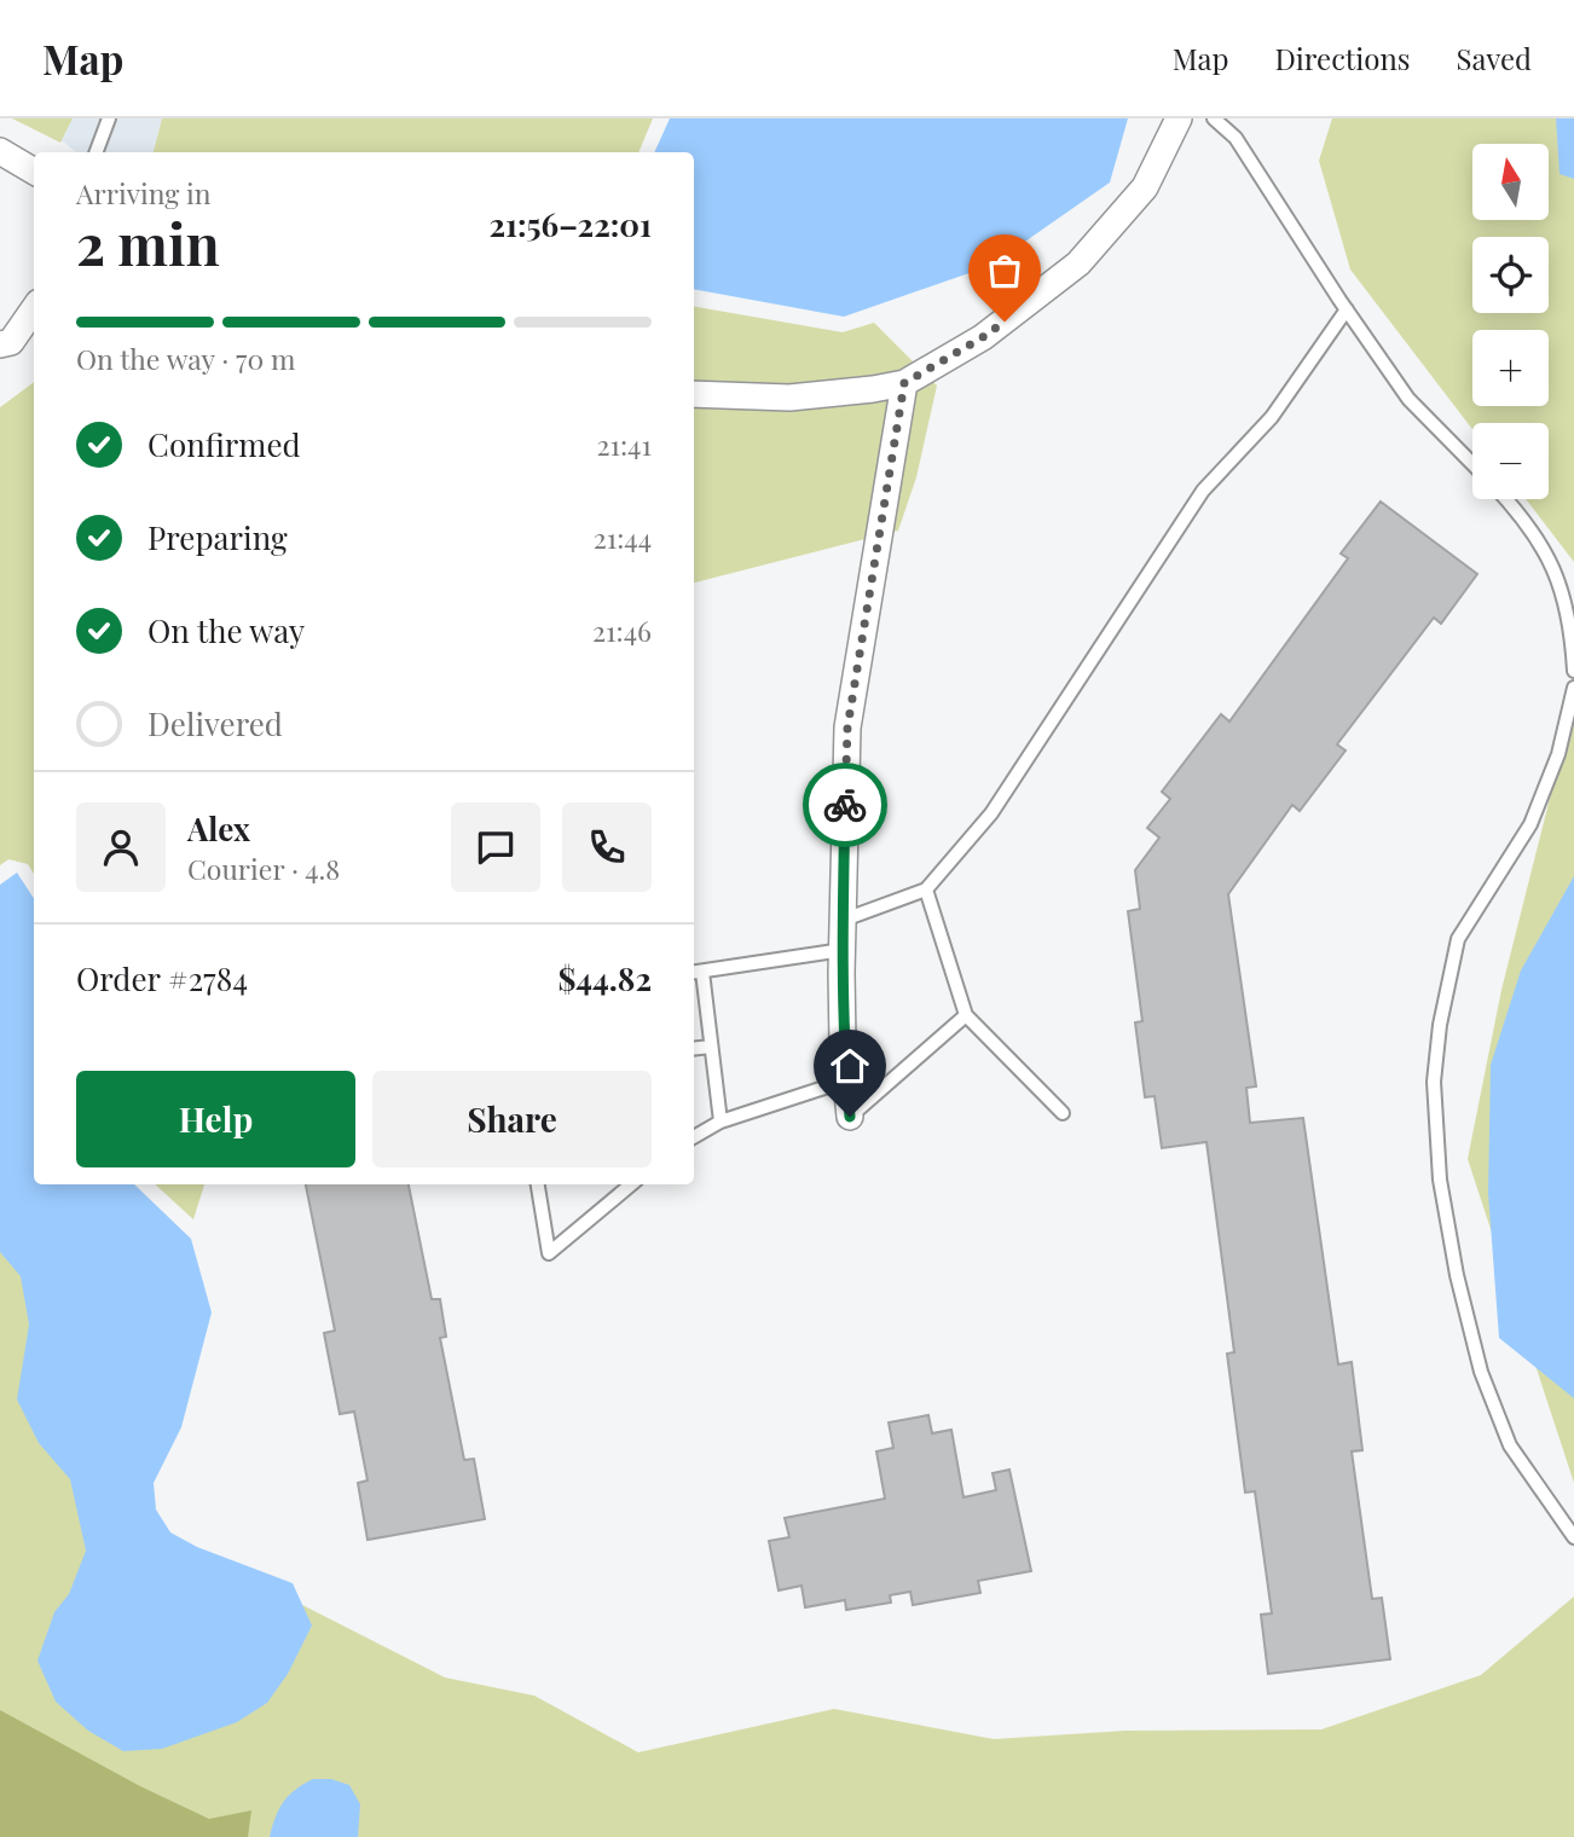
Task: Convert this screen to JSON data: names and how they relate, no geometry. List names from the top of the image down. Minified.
{"north":"top","page":{"header":"Map","nav":["Map","Directions","Saved"],"map_buttons":["+","−"],"heading":["2 min","Arriving in","21:56–22:01"],"panel":["Alex","Courier · 4.8","Order #2784","$44.82"],"bar":"On the way · 70 m","list":[["Confirmed","21:41"],["Preparing","21:44"],["On the way","21:46"],"Delivered"],"buttons":["Help","Share"]}}
